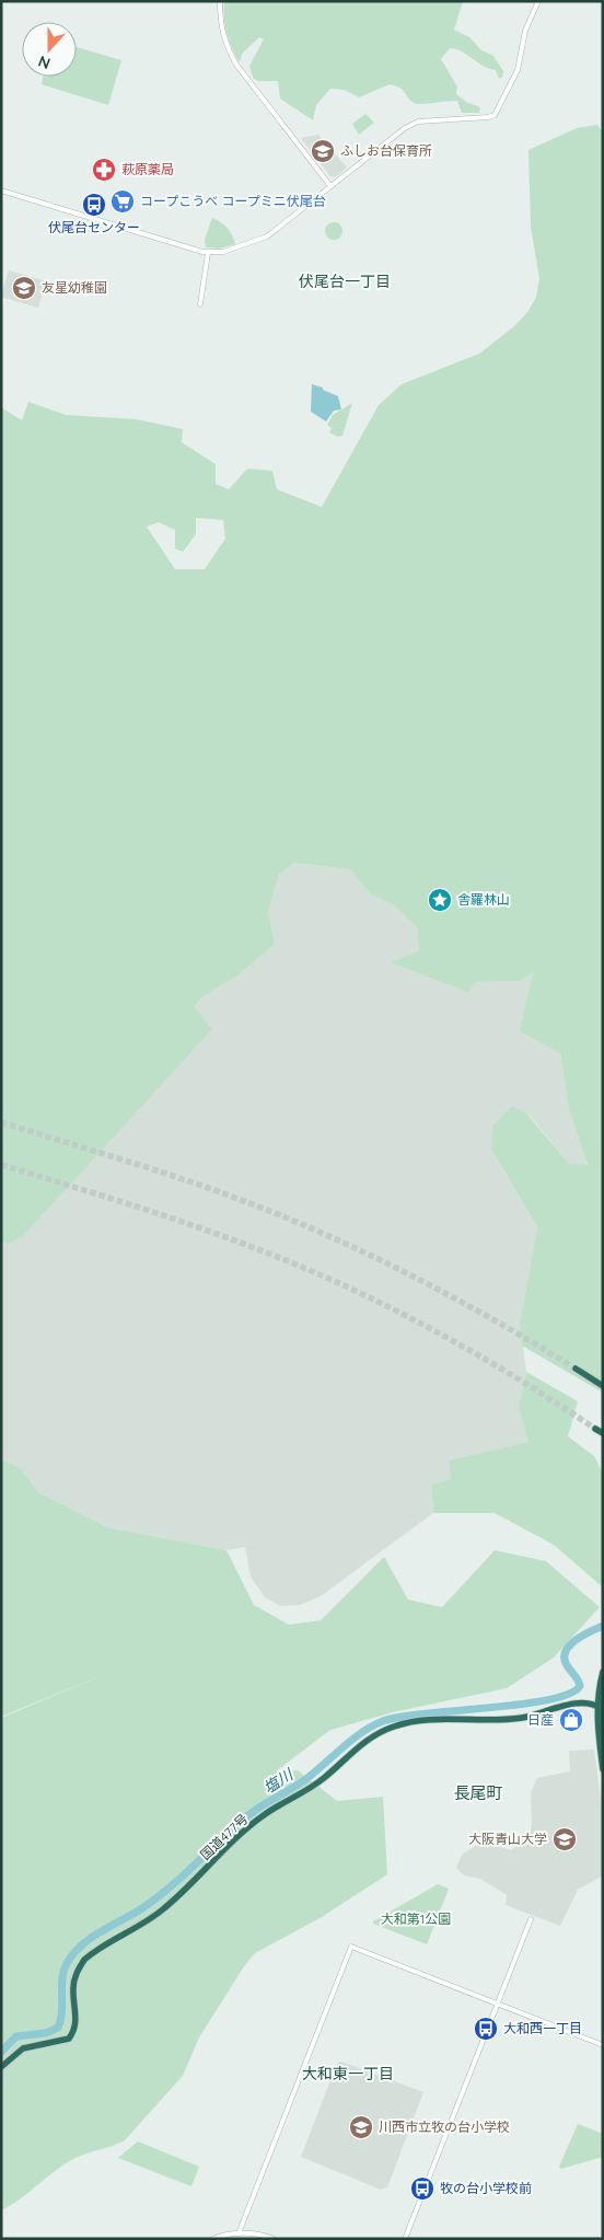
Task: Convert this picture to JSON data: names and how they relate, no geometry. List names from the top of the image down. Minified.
{"streets":{"highway":["国道477号"]},"districts":["伏尾台一丁目","長尾町","大和東一丁目"],"water":["塩川"],"parks":["大和第1公園"],"places":{"school or university":["ふしお台保育所","友星幼稚園","大阪青山大学","川西市立牧の台小学校"],"pharmacy":["萩原薬局"],"supermarket":["コープこうべ コープミニ伏尾台"],"bus stop":["伏尾台センター","大和西一丁目","牧の台小学校前"],"place":["舎羅林山"],"shop":["日産"]},"north":"bottom"}
